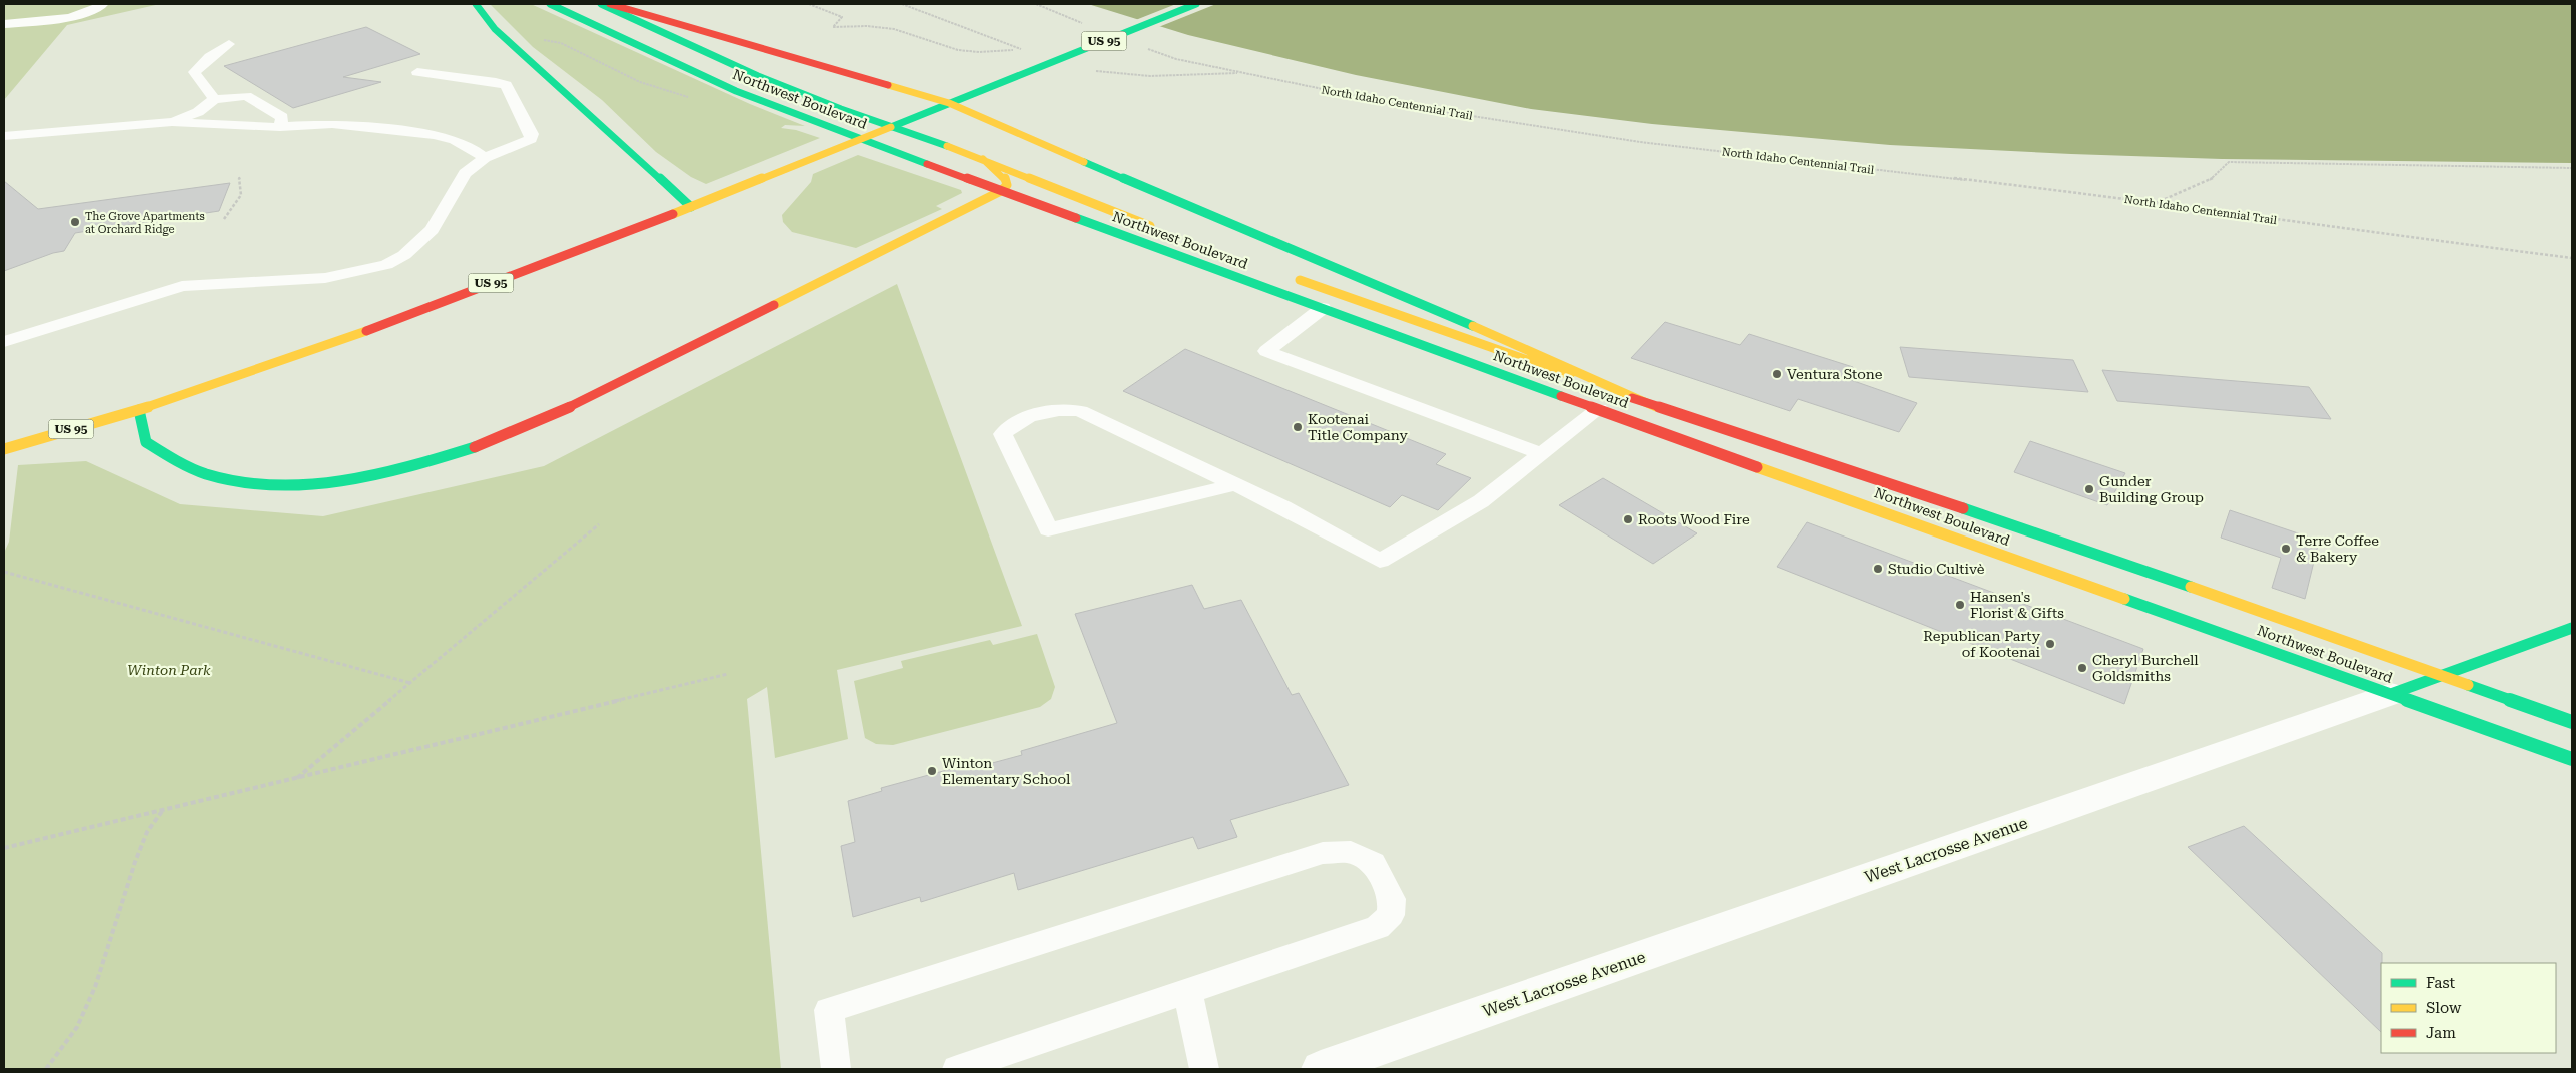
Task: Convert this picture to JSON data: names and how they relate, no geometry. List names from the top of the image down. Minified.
{"streets":{"main road":["US 95","Northwest Boulevard","West Lacrosse Avenue"],"path":["North Idaho Centennial Trail"]},"crossings":[["Northwest Boulevard","West Lacrosse Avenue"]],"parks":["Winton Park"],"places":["The Grove Apartments at Orchard Ridge","Ventura Stone","Kootenai Title Company","Gunder Building Group","Roots Wood Fire","Terre Coffee & Bakery","Studio Cultivè","Hansen's Florist & Gifts","Republican Party of Kootenai","Cheryl Burchell Goldsmiths","Winton Elementary School"],"legend":["Fast","Slow","Jam"]}
